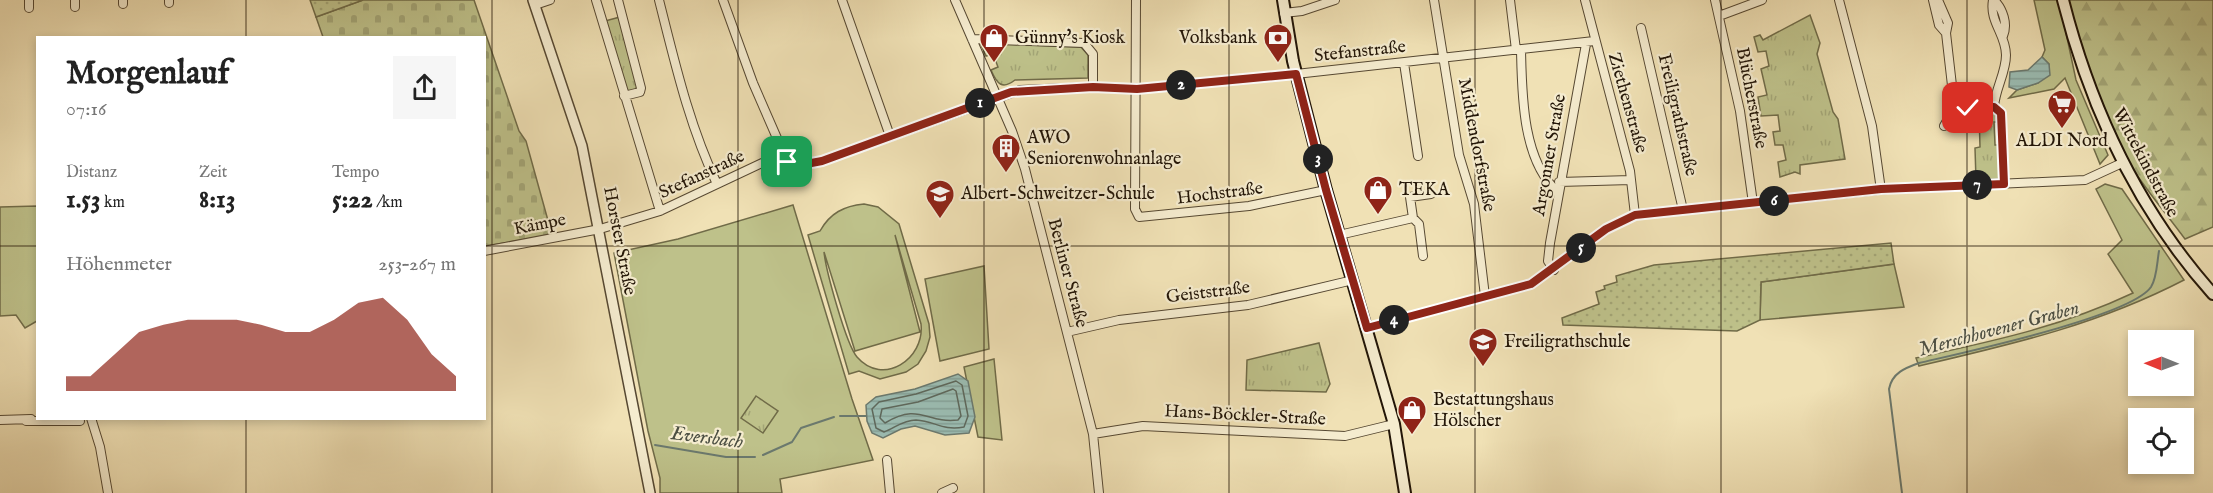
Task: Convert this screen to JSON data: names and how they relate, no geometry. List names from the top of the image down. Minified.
{"streets":{"main road":["Wittekindstraße"],"street":["Stefanstraße","Blücherstraße","Ziethenstraße","Freiligrathstraße","Middendorfstraße","Argonner Straße","Hochstraße","Kämpe","Horster Straße","Berliner Straße","Geiststraße","Hans-Böckler-Straße"]},"crossings":[["Stefanstraße","Ziethenstraße"],["Stefanstraße","Middendorfstraße"],["Stefanstraße","Argonner Straße"],["Stefanstraße","Hochstraße"],["Stefanstraße","Kämpe"],["Stefanstraße","Horster Straße"],["Stefanstraße","Berliner Straße"],["Kämpe","Horster Straße"],["Berliner Straße","Geiststraße"],["Berliner Straße","Hans-Böckler-Straße"]],"water":["Merschhovener Graben","Eversbach"],"places":{"shop":["Günny's Kiosk","TEKA","Bestattungshaus Hölscher"],"bank":["Volksbank"],"supermarket":["ALDI Nord"],"building":["AWO Seniorenwohnanlage"],"school or university":["Albert-Schweitzer-Schule","Freiligrathschule"]},"north":"left","page":{"heading":["Morgenlauf","07:16"],"pins":["2","1","3","7","6","5","4"],"stats":[["Distanz","1.53 km"],["Zeit","8:13"],["Tempo","5:22 /km"]],"chart":["Höhenmeter","253–267 m"]}}
